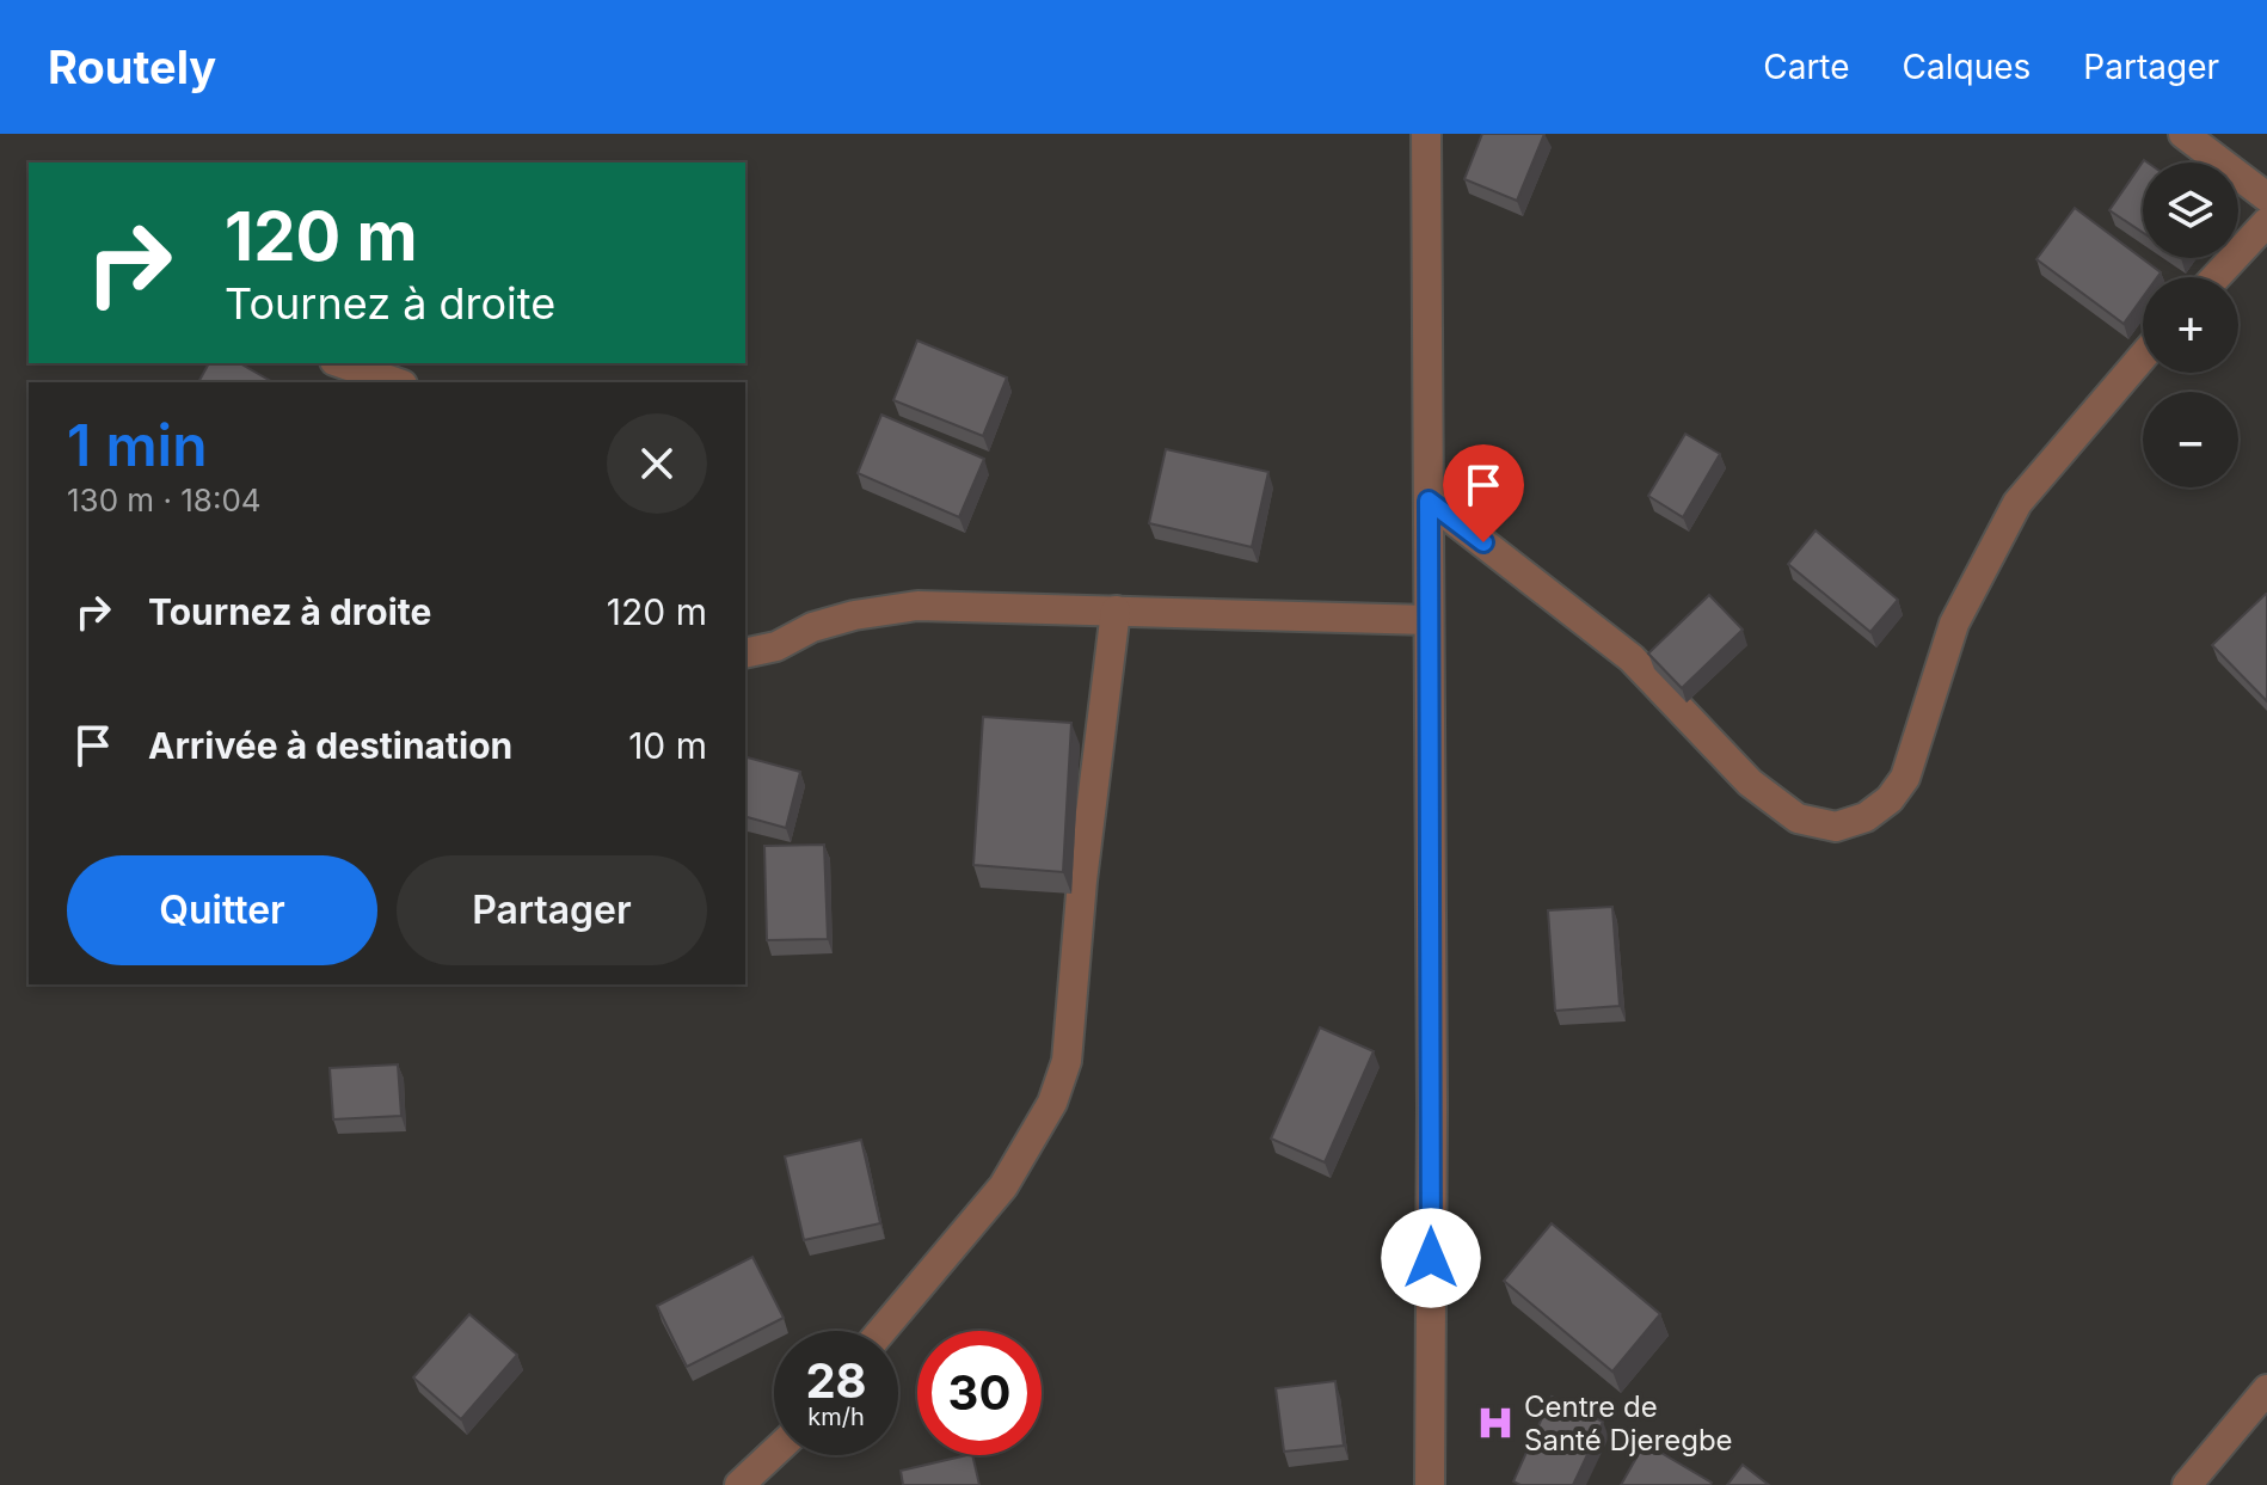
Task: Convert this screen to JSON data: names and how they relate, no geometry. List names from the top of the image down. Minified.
{"places":{"hospital":["Centre de Santé Djeregbe"]},"page":{"header":"Routely","nav":["Carte","Calques","Partager"],"map_buttons":["+","−"],"turn":["120 m","Tournez à droite"],"heading":["1 min","130 m · 18:04"],"list":[{"name":"Tournez à droite","value":"120 m"},{"name":"Arrivée à destination","value":"10 m"}],"buttons":["Quitter","Partager"],"speed":"28 km/h","limit":"30"}}
